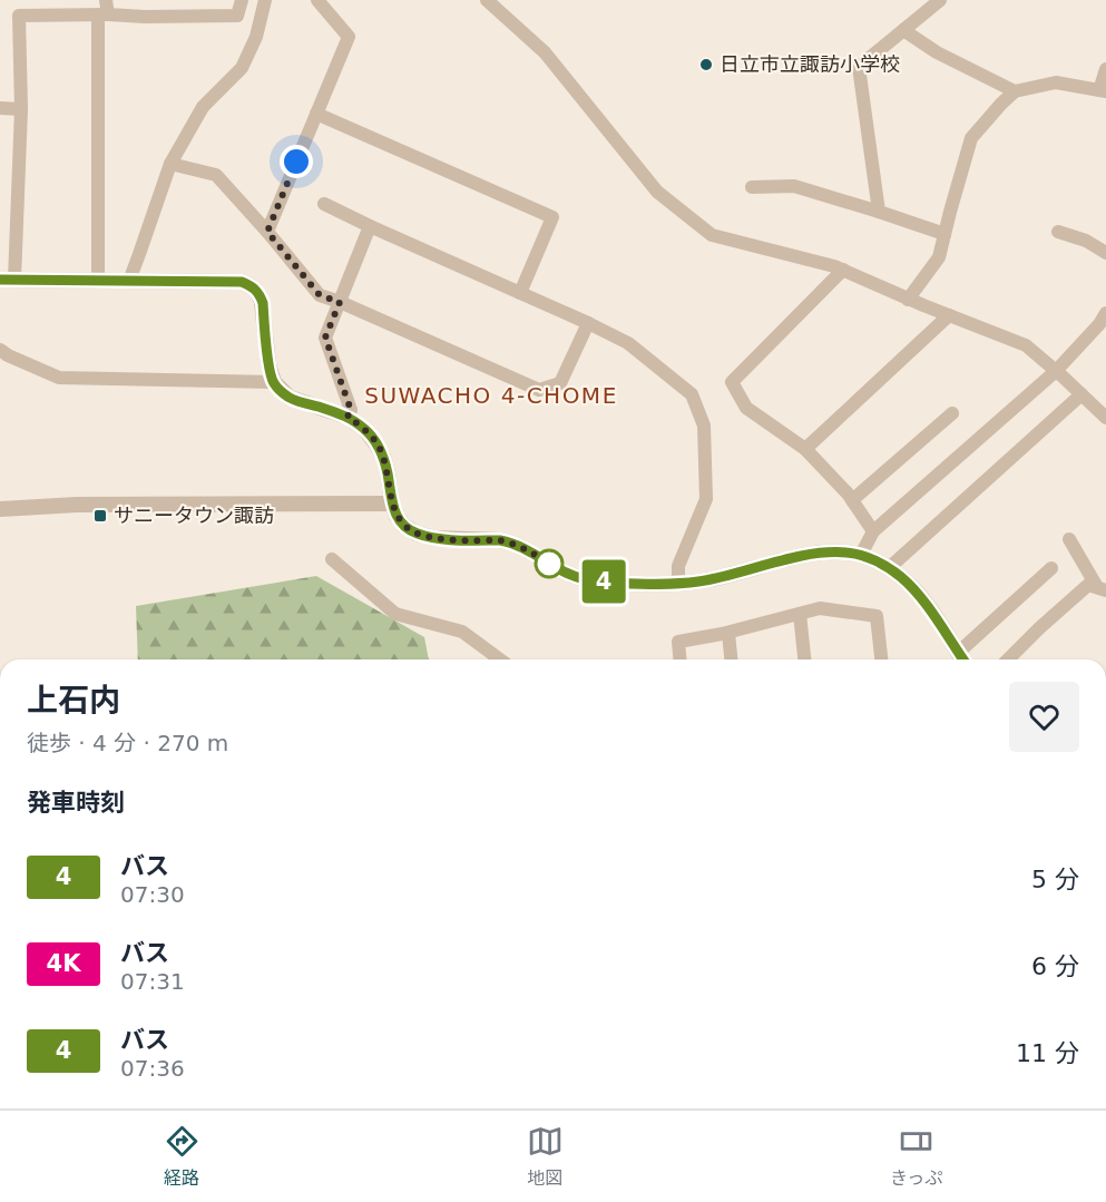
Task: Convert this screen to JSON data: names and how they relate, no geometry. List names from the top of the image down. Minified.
{"districts":["SUWACHO 4-CHOME"],"places":{"other":["日立市立諏訪小学校"],"transit":["サニータウン諏訪"]},"lines":["bus line 4"],"page":{"on_map":"4","heading":[["上石内","徒歩 · 4 分 · 270 m"],"発車時刻"],"list":[{"mark":"4","name":"バス","note":"07:30","value":"5 分"},{"mark":"4K","name":"バス","note":"07:31","value":"6 分"},{"mark":"4","name":"バス","note":"07:36","value":"11 分"}],"tabs":["経路","地図","きっぷ"]}}
